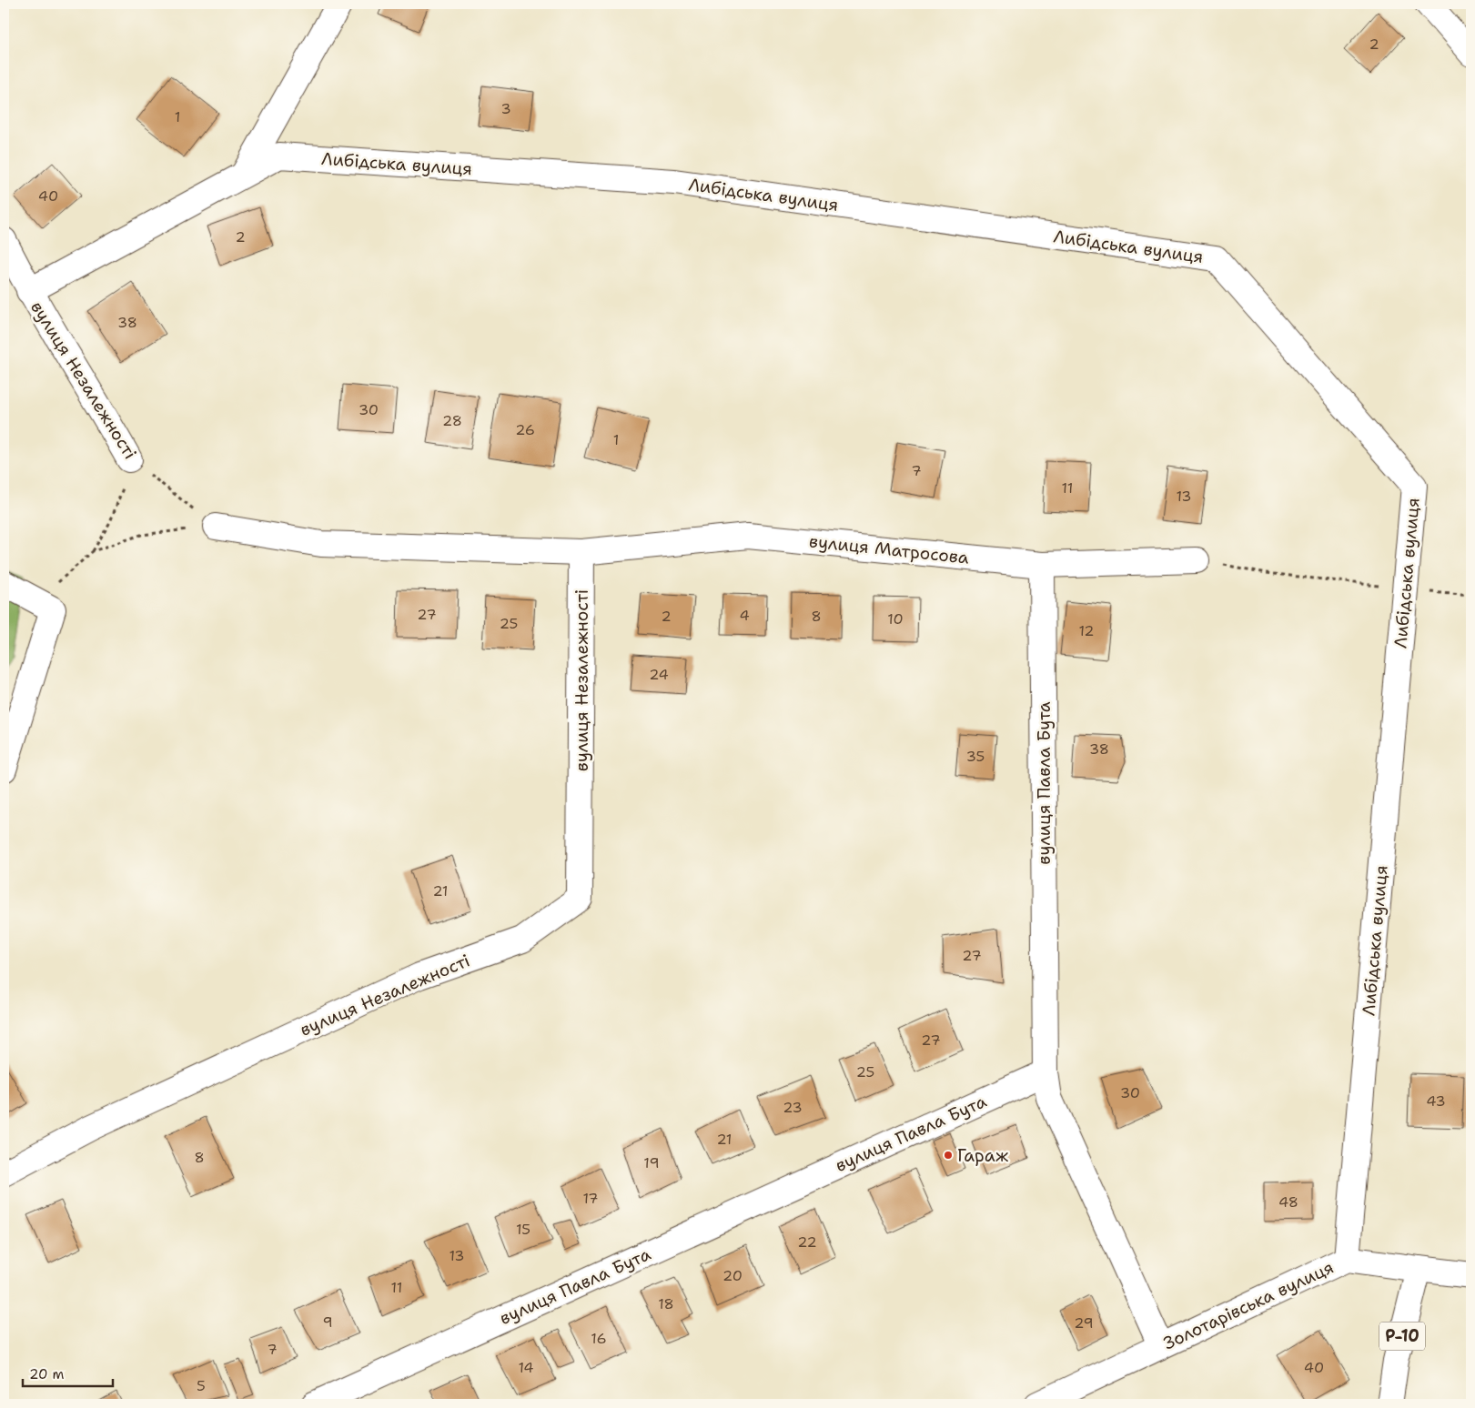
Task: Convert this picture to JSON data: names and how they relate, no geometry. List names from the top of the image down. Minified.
{"streets":{"street":["Либідська вулиця","вулиця Незалежності","вулиця Матросова","вулиця Павла Бута","Золотарівська вулиця","Р-10"]},"crossings":[["Либідська вулиця","вулиця Незалежності"],["Либідська вулиця","Золотарівська вулиця"],["вулиця Незалежності","вулиця Матросова"],["вулиця Матросова","вулиця Павла Бута"],["Золотарівська вулиця","Р-10"]],"places":["Гараж"],"house_numbers":["2","3","1","40","2","38","30","28","26","1","7","11","13","27","4","2","8","10","25","12","24","38","35","21","27","27","25","30","43","23","21","8","19","17","48","15","22","13","20","11","18","9","29","16","7","14","40","5"],"scale_bar":"20 m"}
